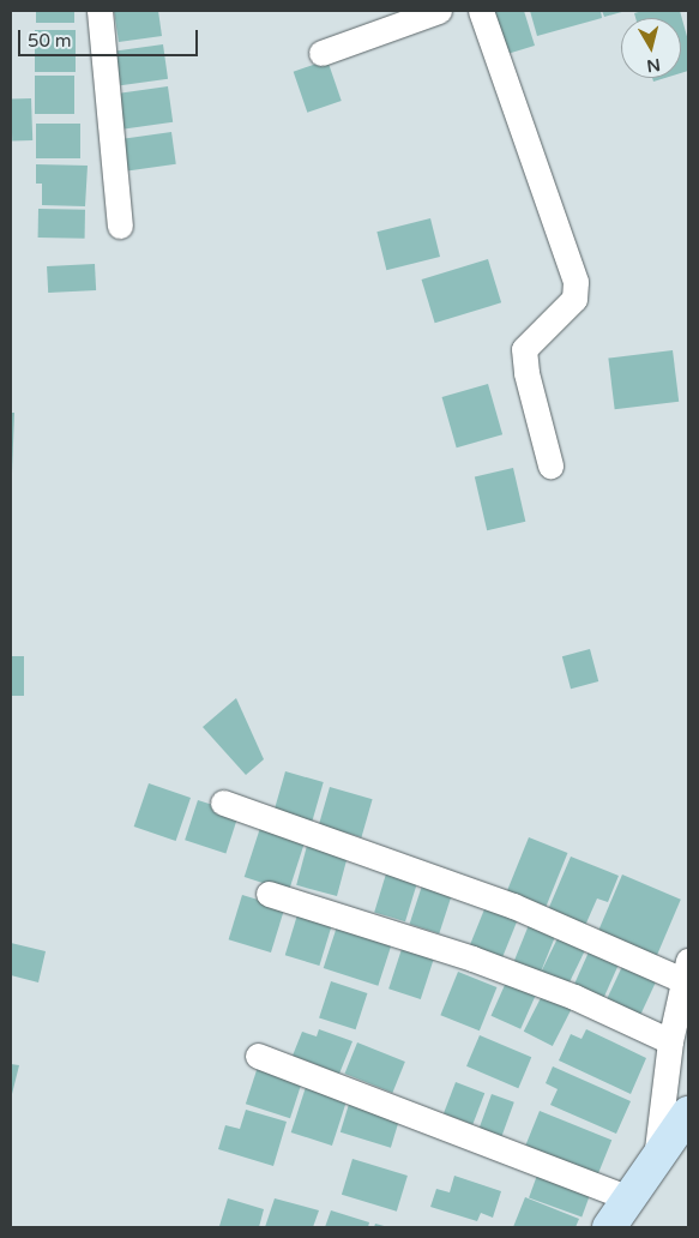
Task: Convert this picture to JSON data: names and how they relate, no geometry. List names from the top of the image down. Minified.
{"scale_bar":"50 m","north":"bottom"}
